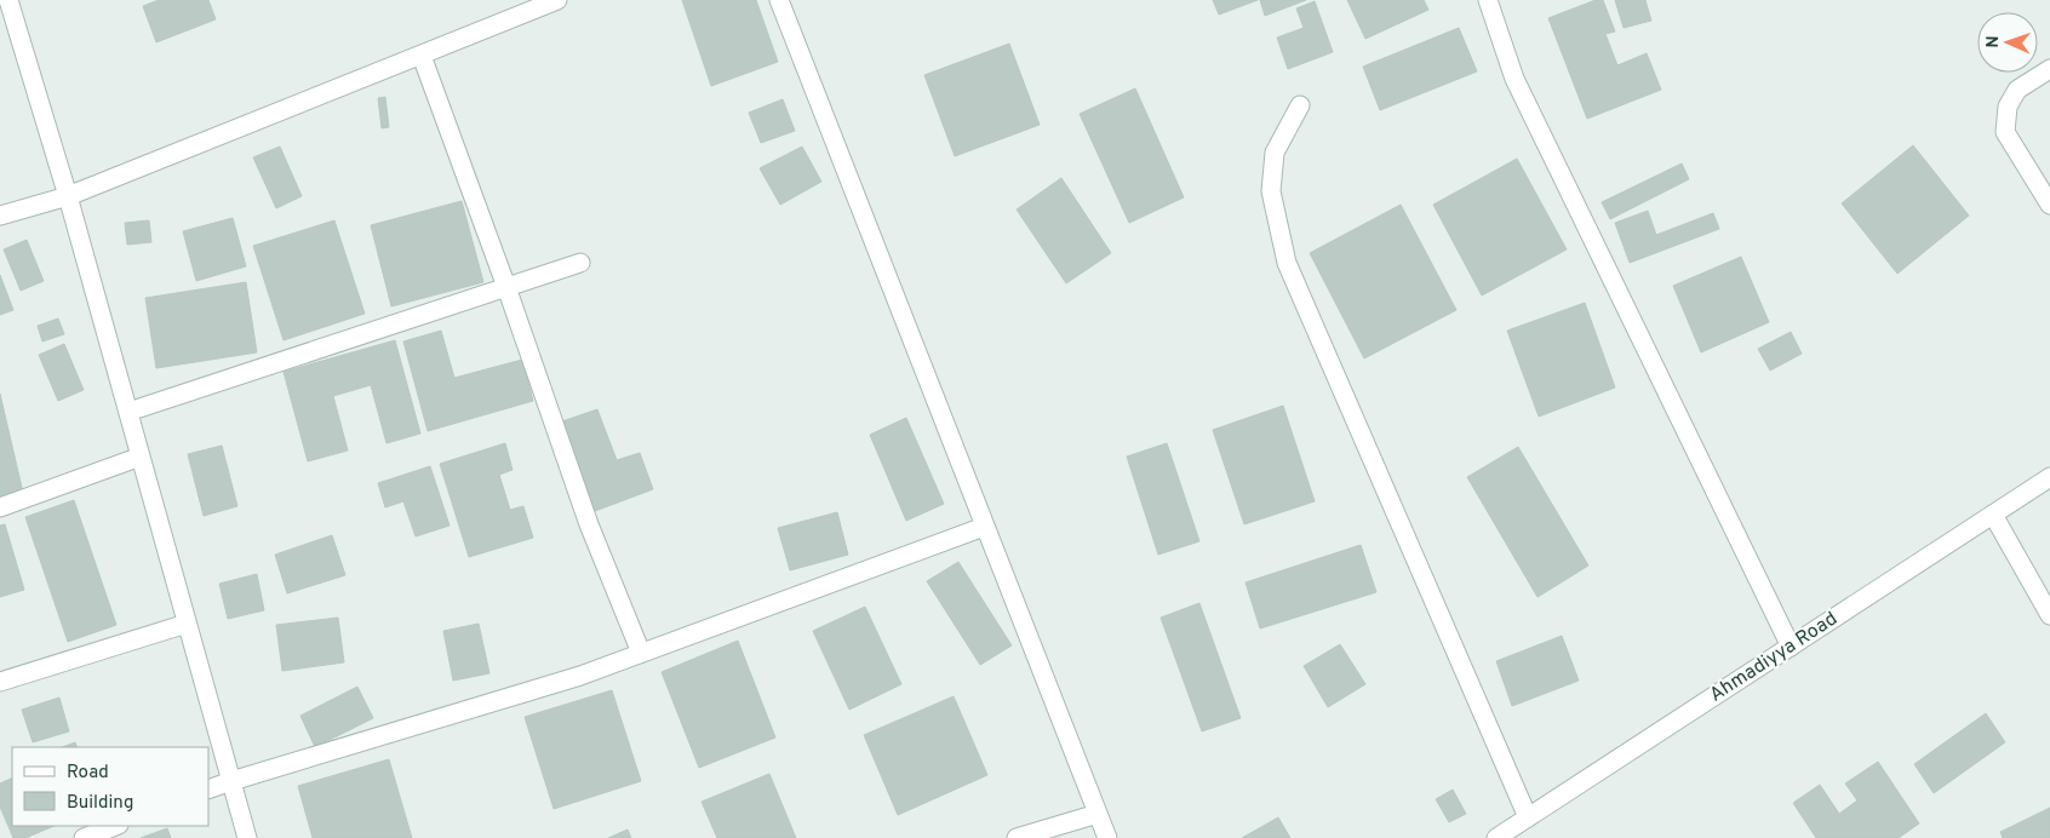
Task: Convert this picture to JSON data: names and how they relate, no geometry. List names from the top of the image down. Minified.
{"streets":{"street":["Ahmadiyya Road"]},"legend":["Road","Building"],"north":"left"}
